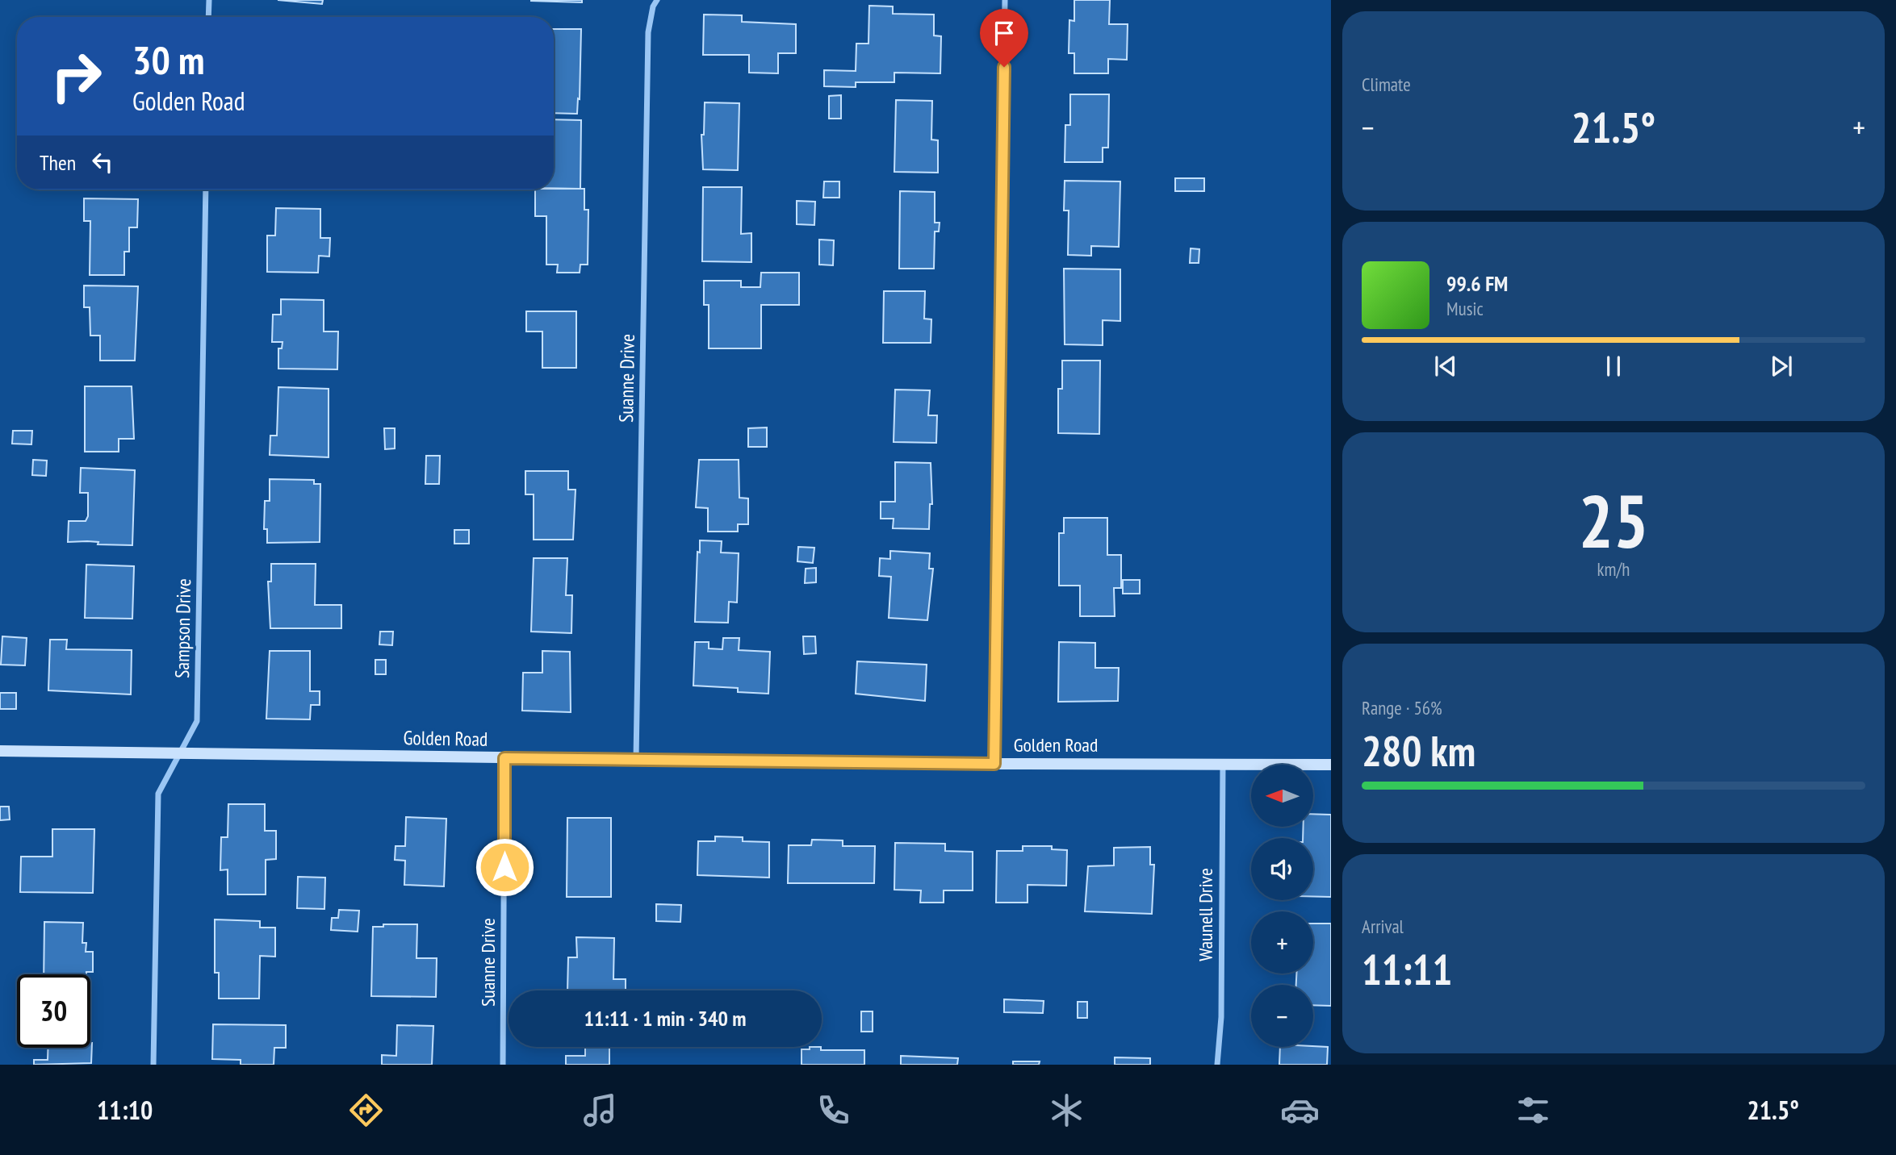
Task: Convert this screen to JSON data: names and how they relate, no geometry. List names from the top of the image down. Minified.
{"streets":{"street":["Suanne Drive","Sampson Drive","Golden Road","Waunell Drive"]},"crossings":[["Suanne Drive","Golden Road"],["Sampson Drive","Golden Road"],["Golden Road","Waunell Drive"]],"north":"left","page":{"tile":["Climate",["25","km/h"],["Range · 56%","280 km"],["Arrival","11:11"]],"turn":["30 m","Golden Road"],"heat":["−","21.5°","+"],"then":"Then","song":["99.6 FM","Music"],"map_buttons":["+","−"],"limit":"30","trip":"11:11 · 1 min · 340 m","tabs":["11:10","21.5°"]}}
